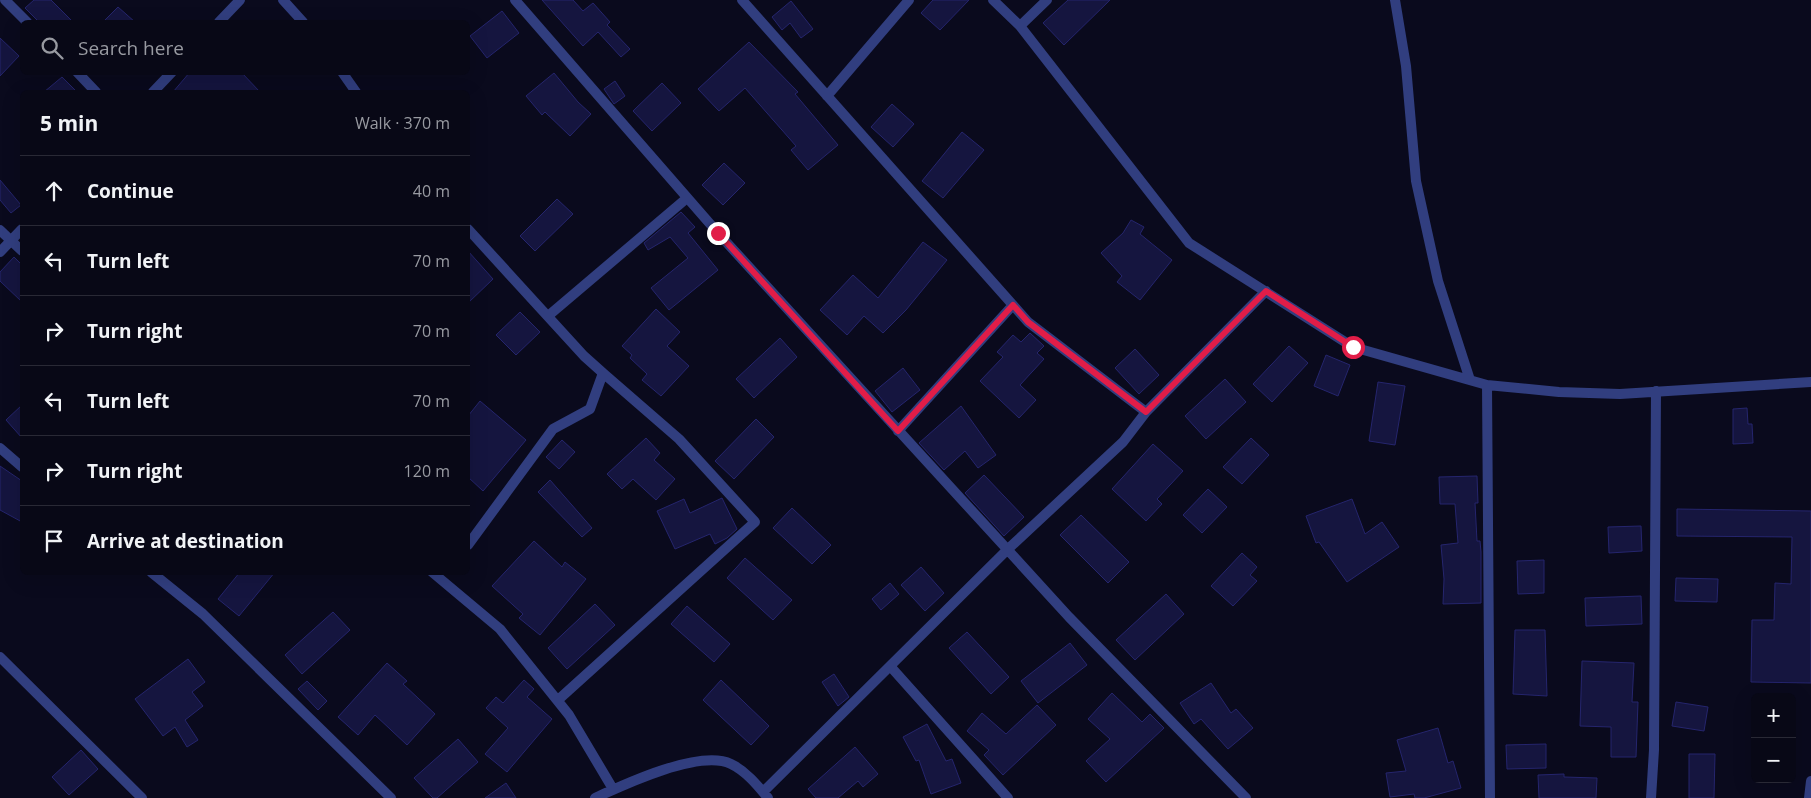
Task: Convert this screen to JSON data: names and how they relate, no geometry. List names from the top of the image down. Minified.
{"page":{"search":"Search here","heading":["5 min","Walk · 370 m"],"list":[["Continue","40 m"],["Turn left","70 m"],["Turn right","70 m"],["Turn left","70 m"],["Turn right","120 m"],"Arrive at destination"],"map_buttons":["+","−"]}}
